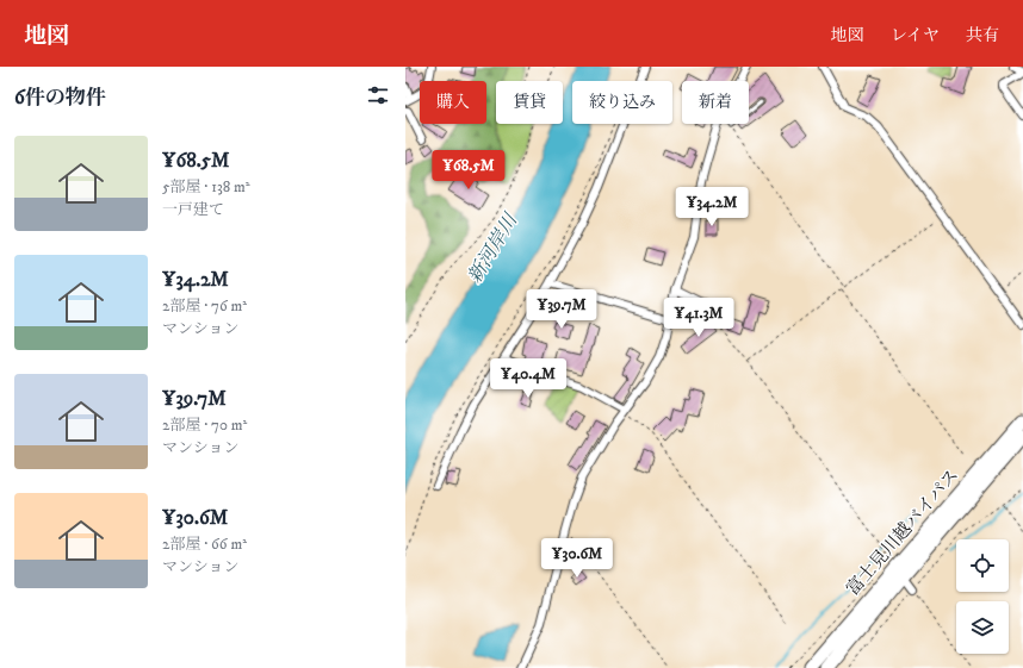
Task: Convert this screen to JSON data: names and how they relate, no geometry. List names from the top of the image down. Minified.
{"streets":{"highway":["富士見川越バイパス"]},"water":["新河岸川"],"page":{"header":"地図","nav":["地図","レイヤ","共有"],"heading":"6件の物件","chip":["購入","賃貸","絞り込み","新着"],"list":[{"name":"¥68.5M","note":"5部屋 · 138 m² · 一戸建て"},{"name":"¥34.2M","note":"2部屋 · 76 m² · マンション"},{"name":"¥39.7M","note":"2部屋 · 70 m² · マンション"},{"name":"¥30.6M","note":"2部屋 · 66 m² · マンション"}],"price":["¥68.5M","¥34.2M","¥39.7M","¥41.3M","¥40.4M","¥30.6M"]}}
